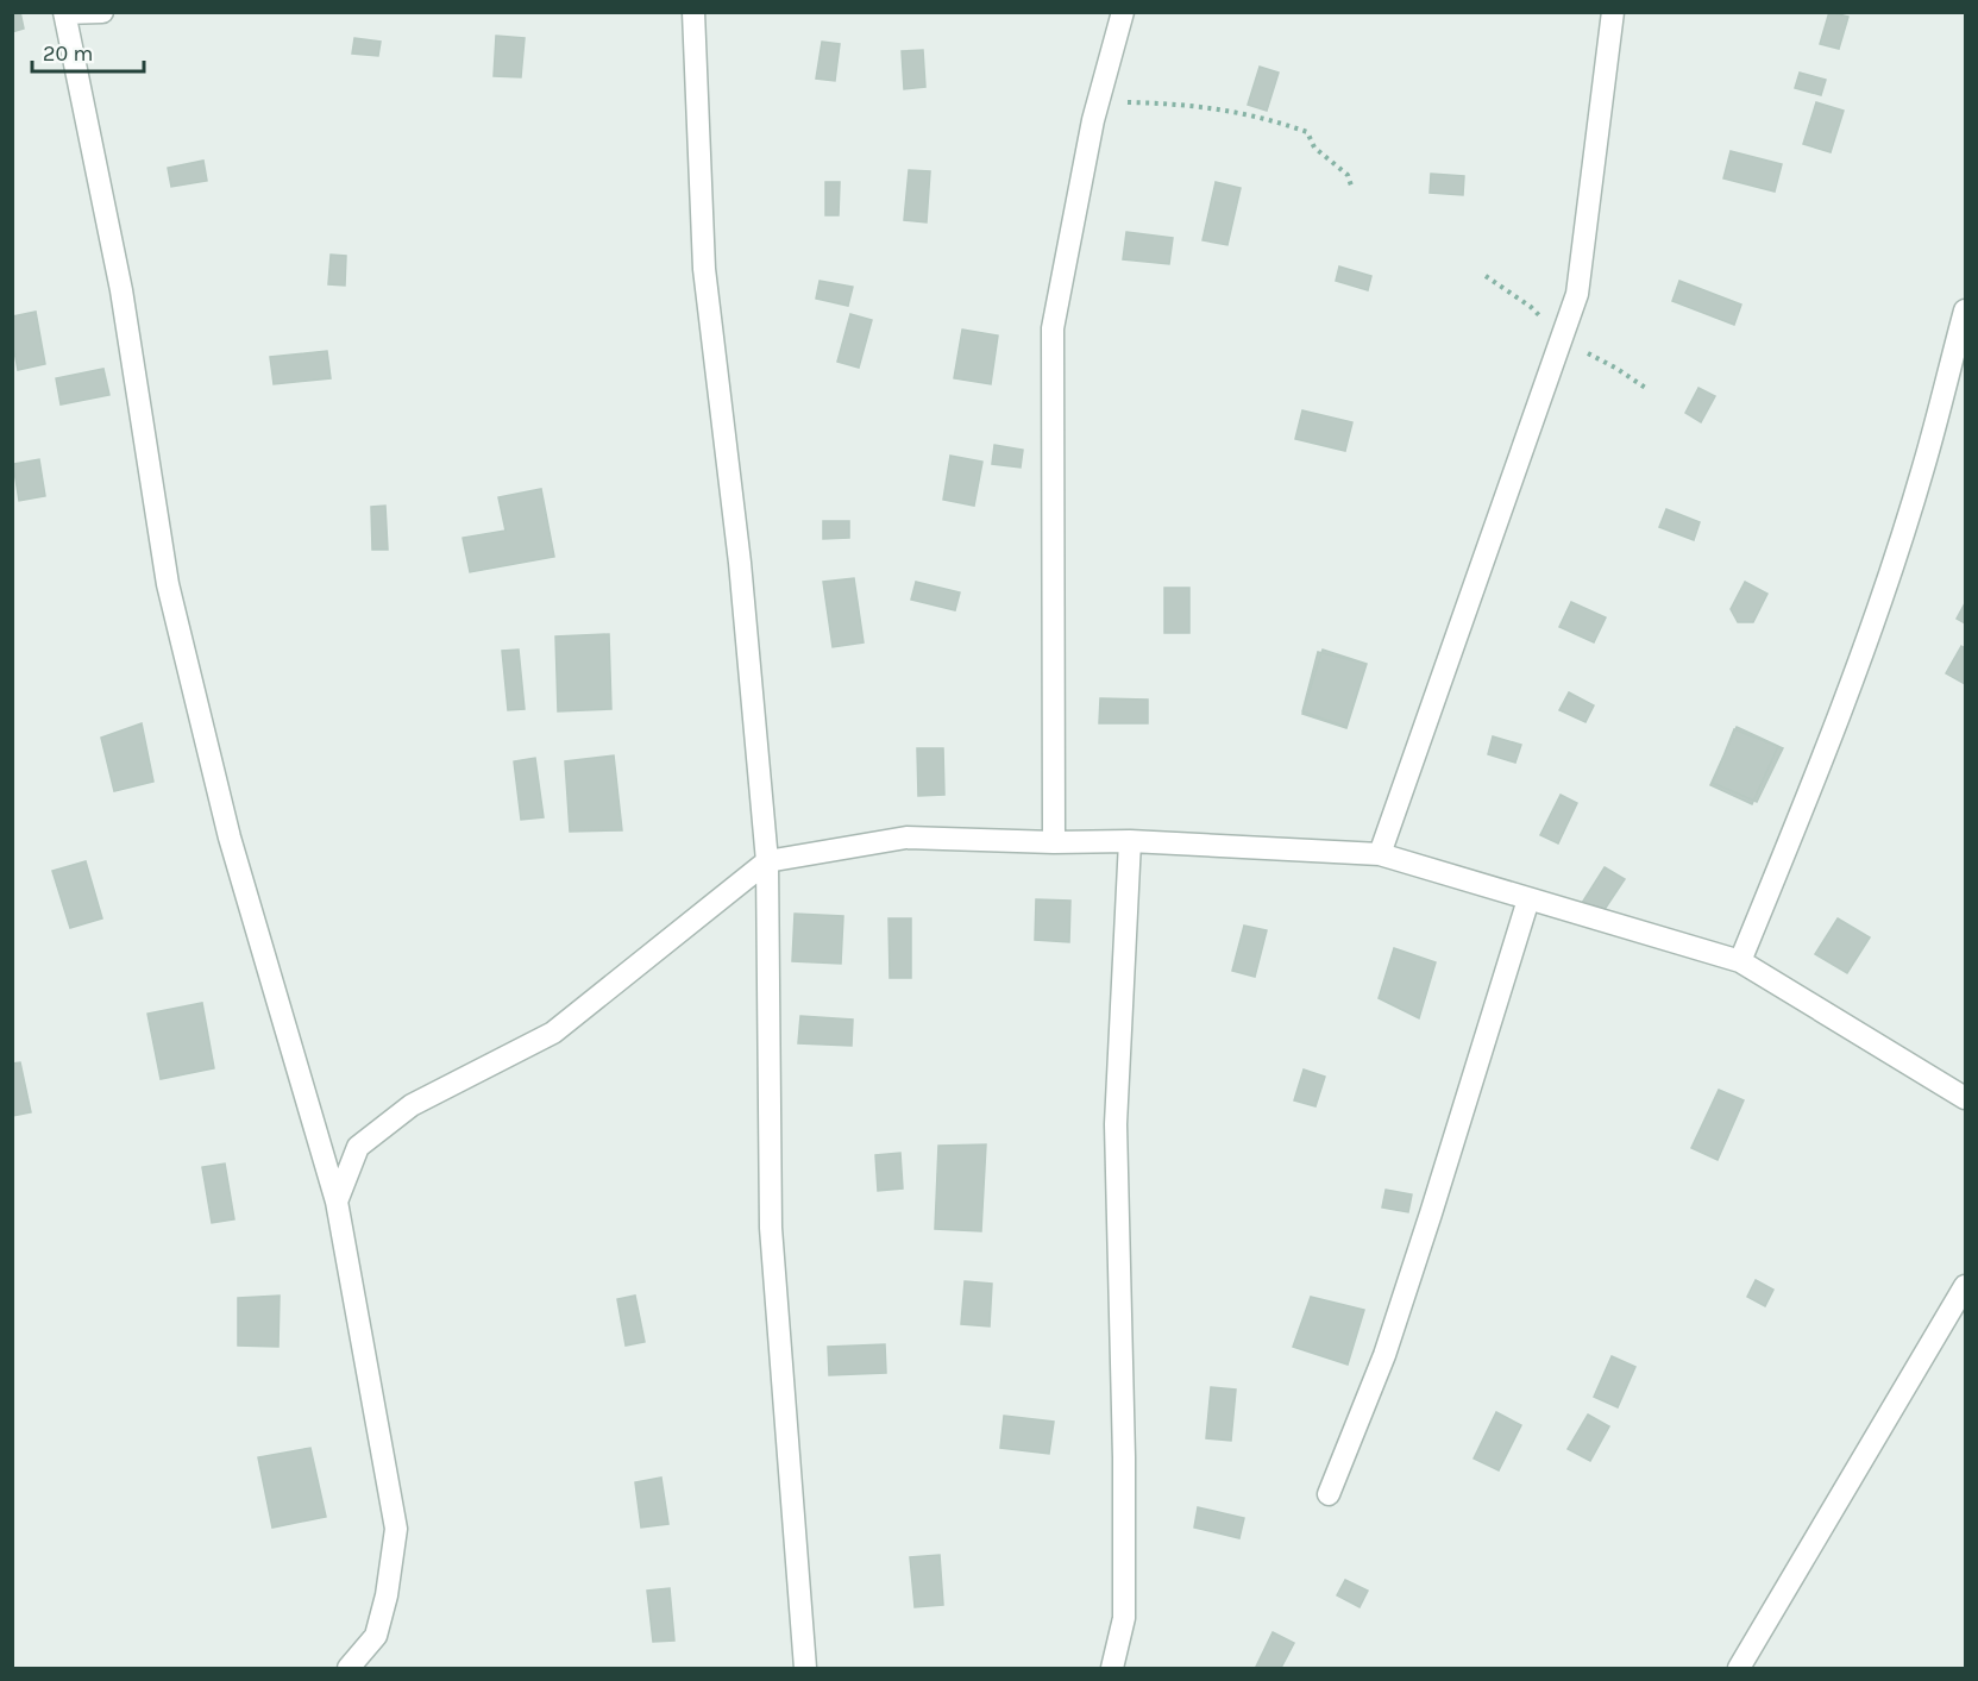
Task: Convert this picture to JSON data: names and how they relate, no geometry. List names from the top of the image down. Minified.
{"scale_bar":"20 m"}
